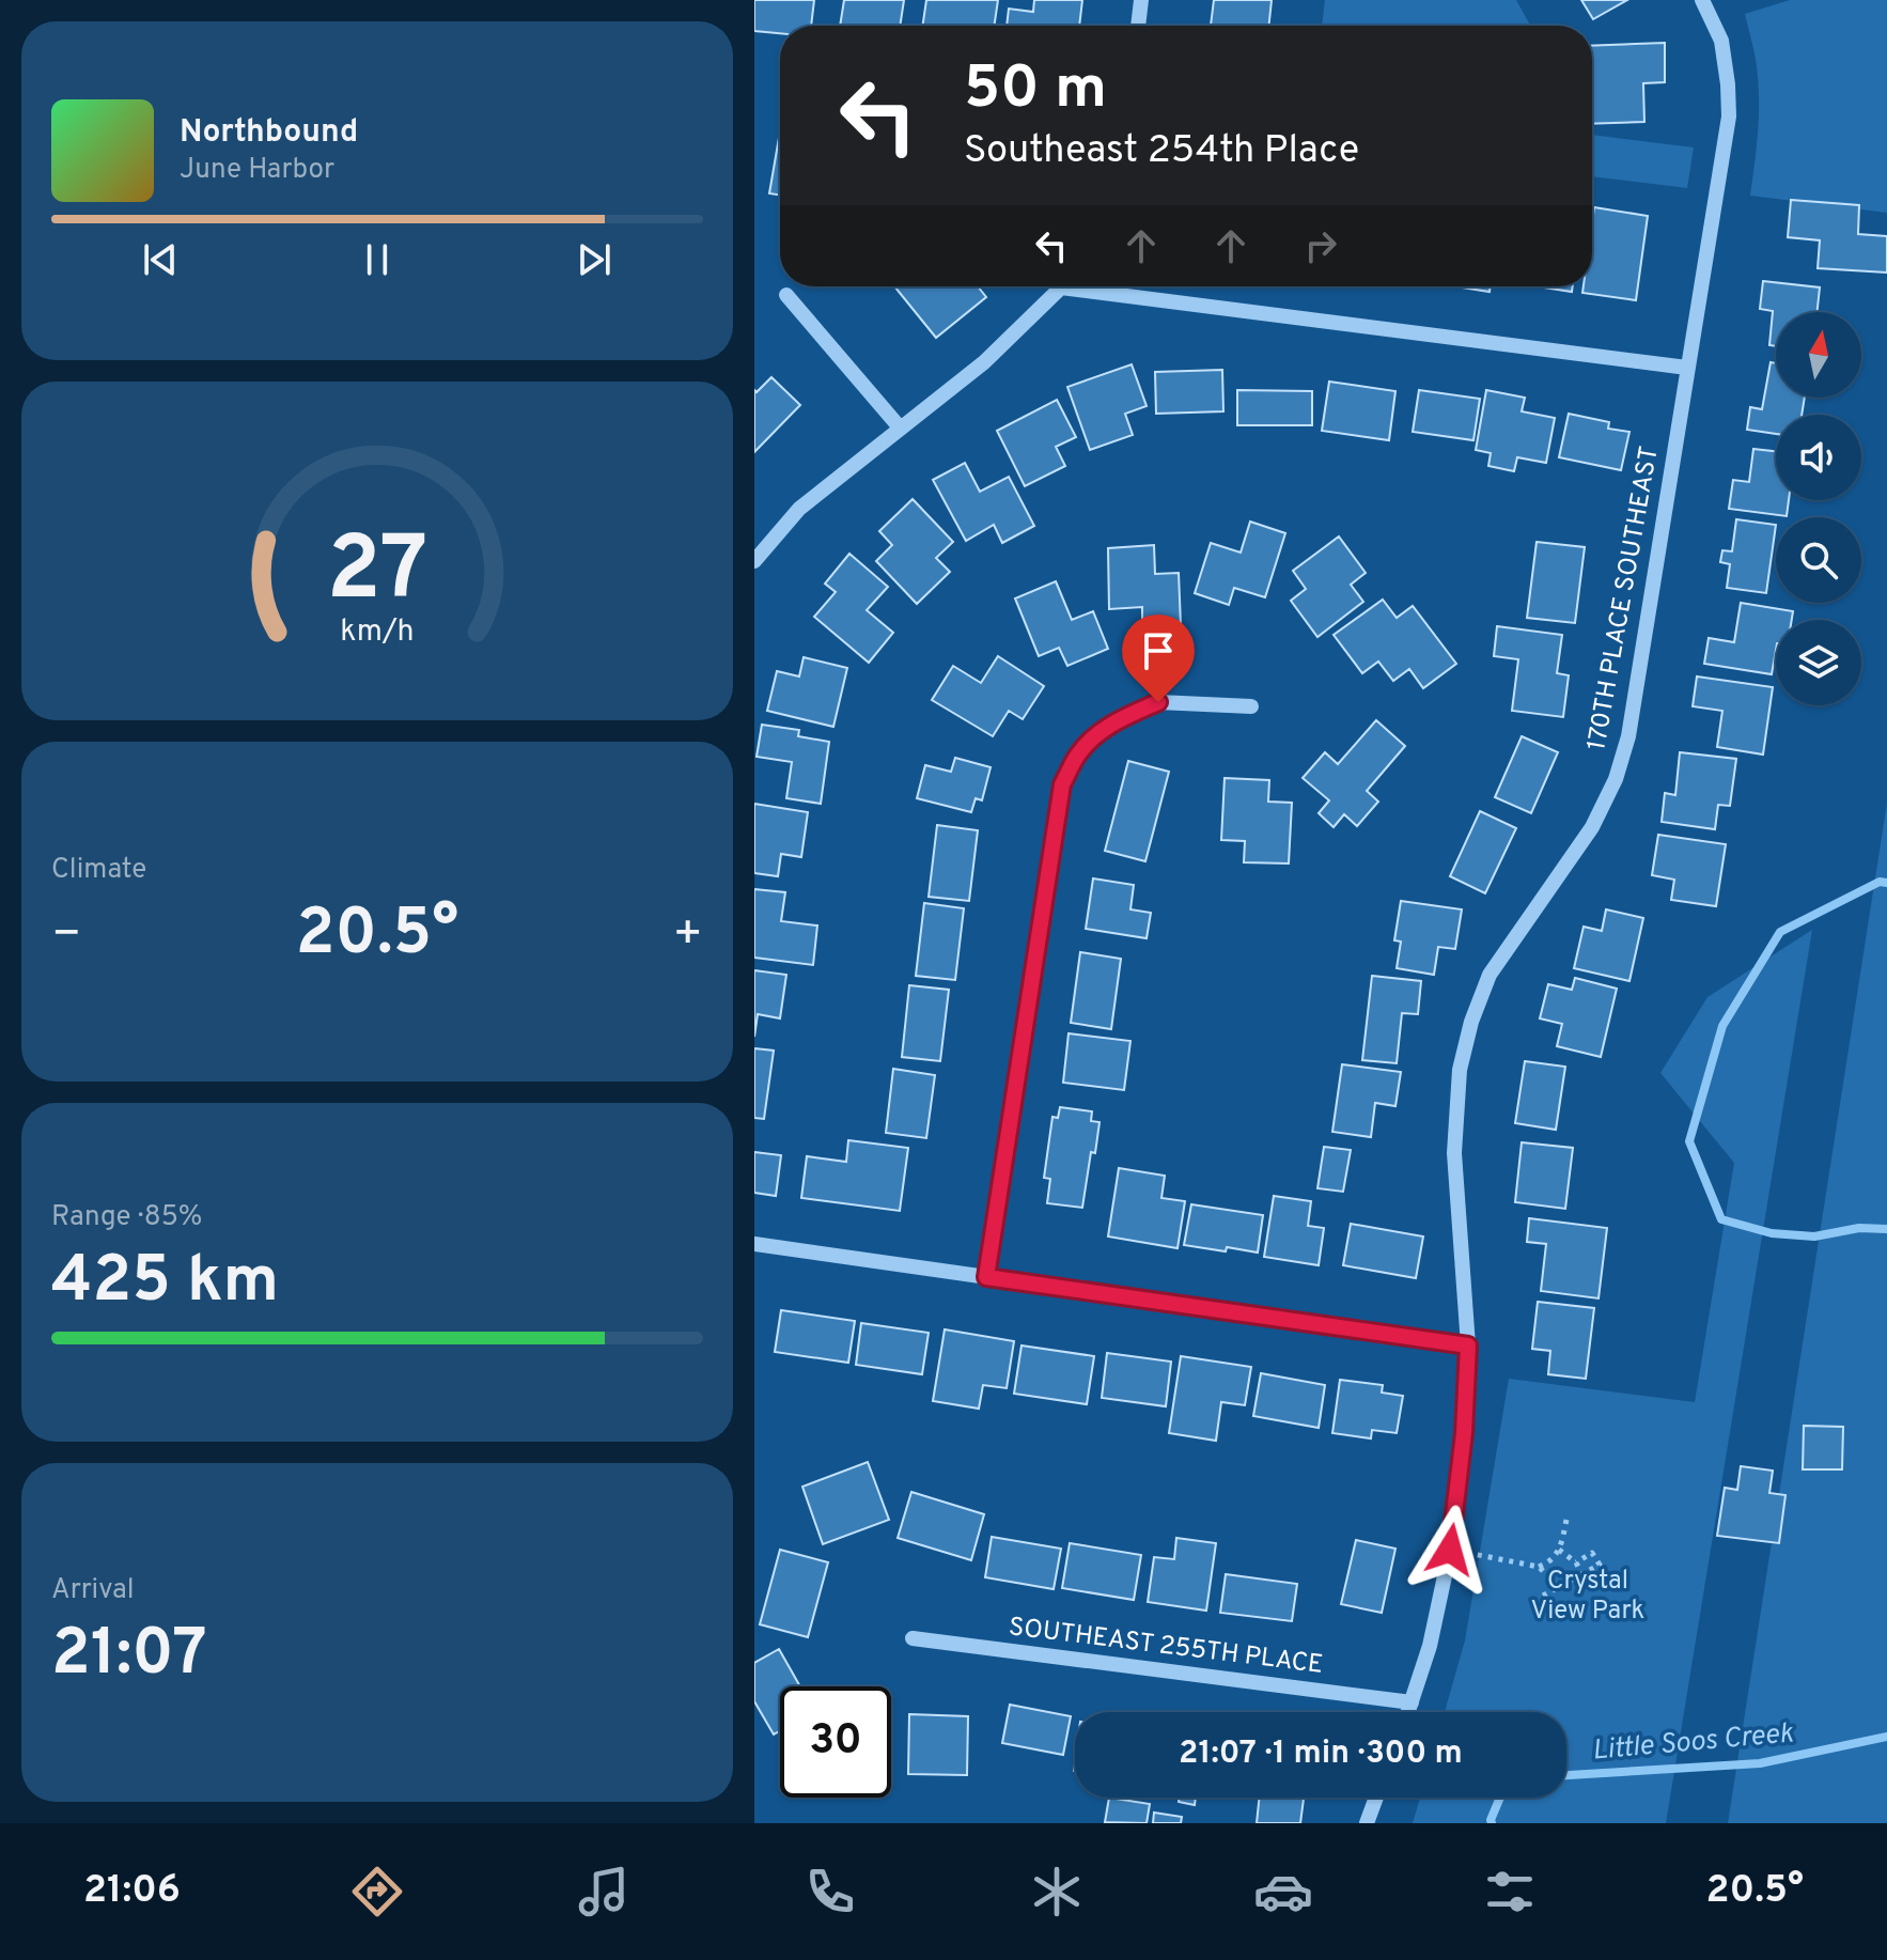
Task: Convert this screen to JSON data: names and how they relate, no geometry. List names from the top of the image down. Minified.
{"streets":{"street":["170TH PLACE SOUTHEAST","SOUTHEAST 255TH PLACE"]},"crossings":[["170TH PLACE SOUTHEAST","SOUTHEAST 255TH PLACE"]],"water":["Little Soos Creek"],"parks":["Crystal View Park"],"north":"top","page":{"turn":["50 m","Southeast 254th Place"],"song":["Northbound","June Harbor"],"tile":["Climate",["Range · 85%","425 km"],["Arrival","21:07"]],"heat":["−","20.5°","+"],"limit":"30","trip":"21:07 · 1 min · 300 m","tabs":["21:06","20.5°"],"gauge":["27","km/h"]}}
